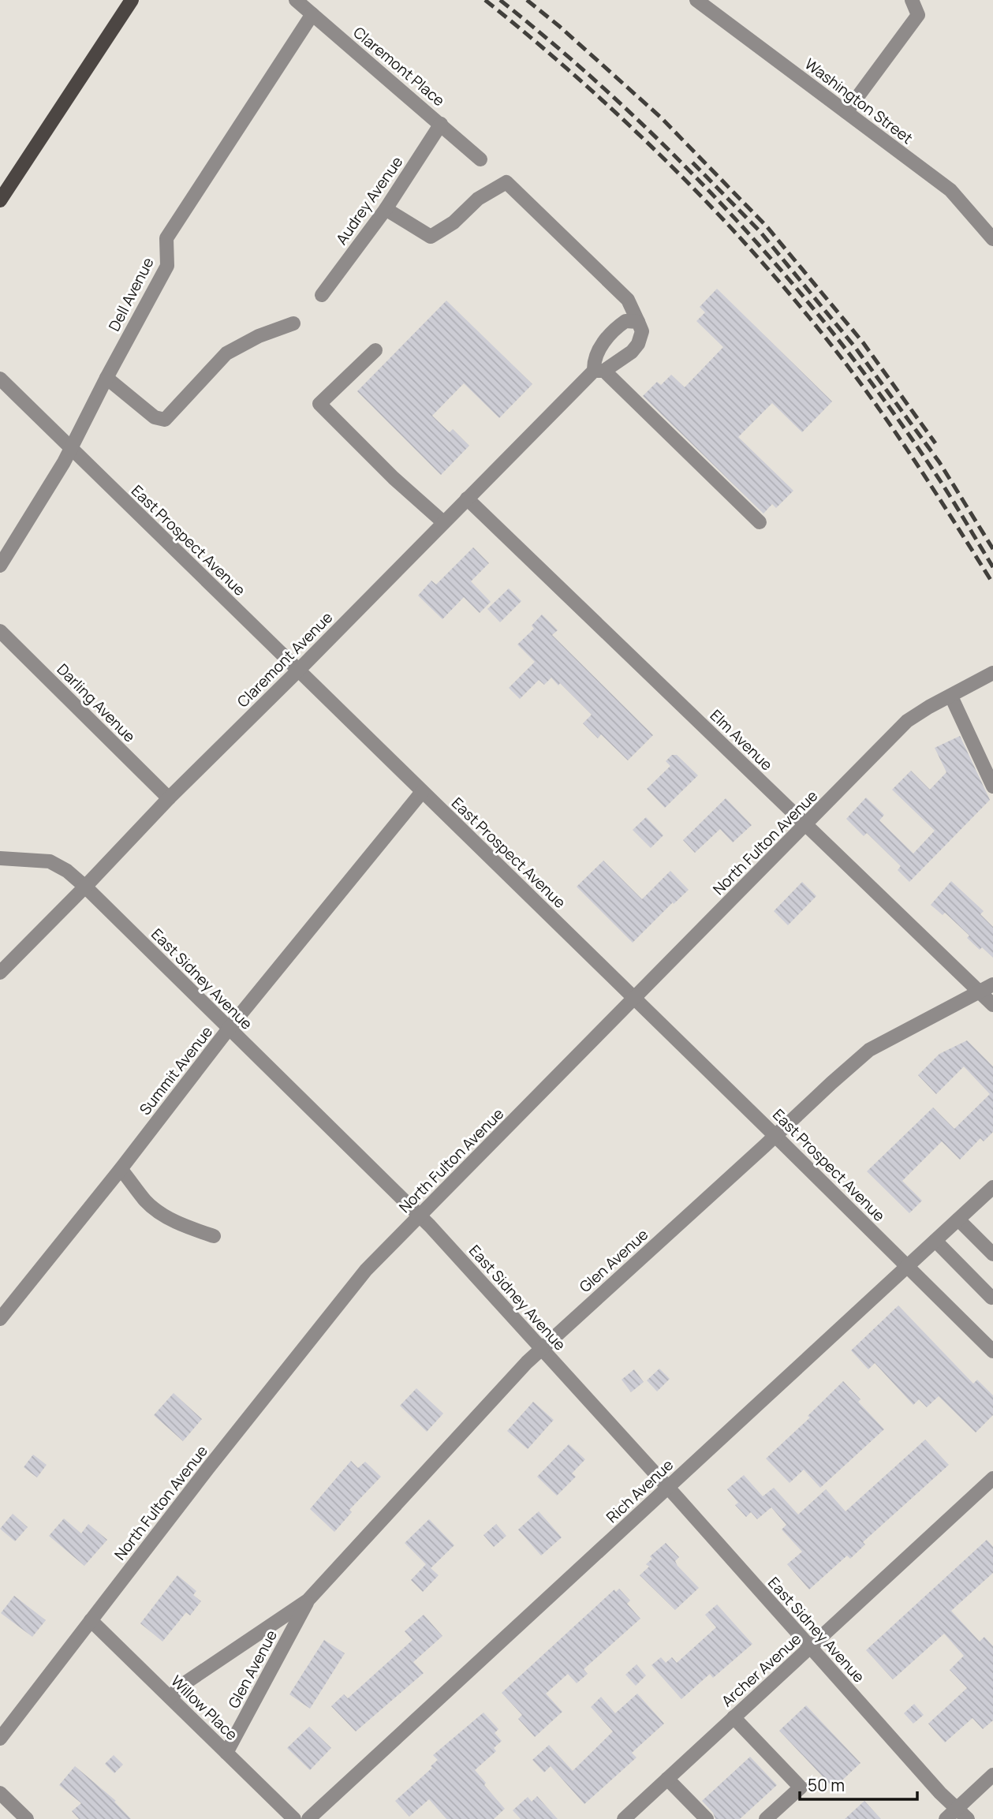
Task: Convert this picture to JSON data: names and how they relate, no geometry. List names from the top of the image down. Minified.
{"streets":{"street":["Claremont Place","Washington Street","Audrey Avenue","Dell Avenue","East Prospect Avenue","Claremont Avenue","Darling Avenue","Elm Avenue","North Fulton Avenue","East Sidney Avenue","Summit Avenue","Glen Avenue","Rich Avenue","Archer Avenue","Willow Place"]},"crossings":[["Claremont Place","Audrey Avenue"],["Claremont Place","Dell Avenue"],["Dell Avenue","East Prospect Avenue"],["East Prospect Avenue","Claremont Avenue"],["East Prospect Avenue","North Fulton Avenue"],["East Prospect Avenue","Summit Avenue"],["East Prospect Avenue","Glen Avenue"],["East Prospect Avenue","Rich Avenue"],["Claremont Avenue","Darling Avenue"],["Claremont Avenue","Elm Avenue"],["Claremont Avenue","East Sidney Avenue"],["Elm Avenue","North Fulton Avenue"],["Elm Avenue","Glen Avenue"],["North Fulton Avenue","East Sidney Avenue"],["North Fulton Avenue","Willow Place"],["East Sidney Avenue","Summit Avenue"],["East Sidney Avenue","Glen Avenue"],["East Sidney Avenue","Rich Avenue"],["East Sidney Avenue","Archer Avenue"],["Glen Avenue","Willow Place"]],"scale_bar":"50 m"}
